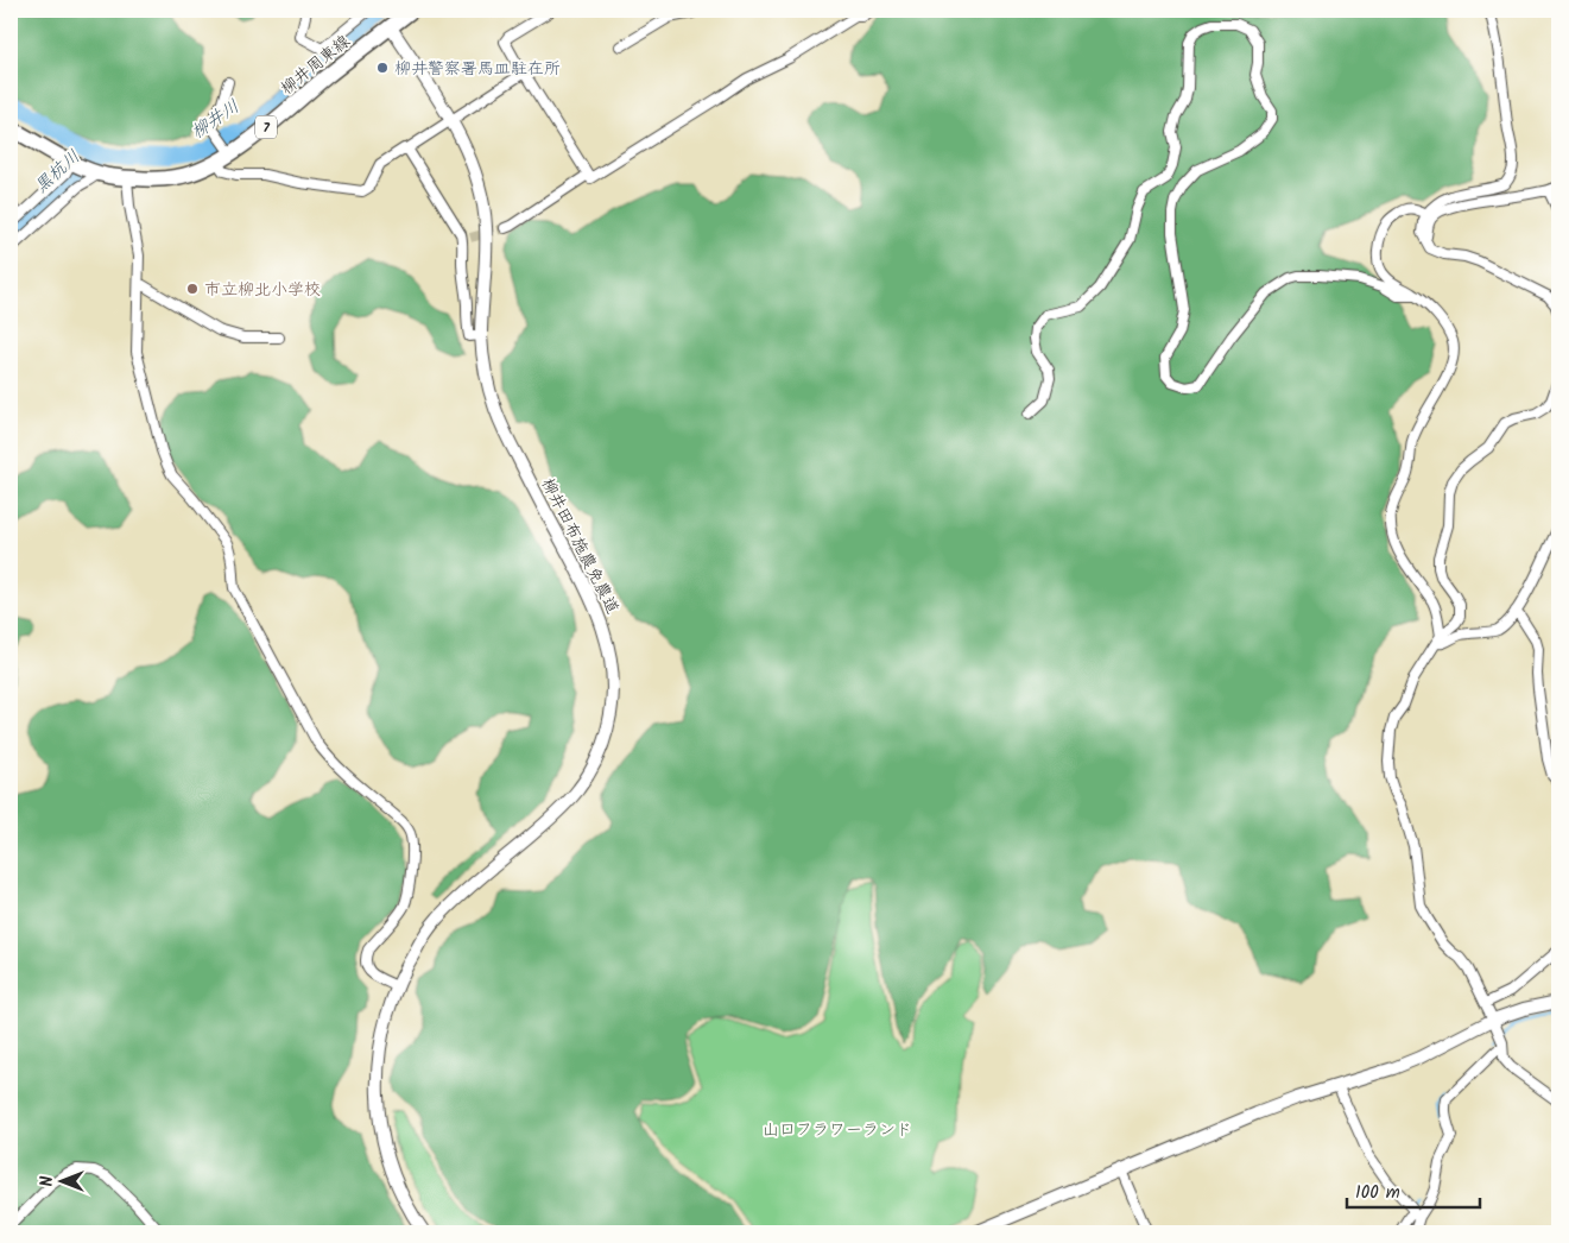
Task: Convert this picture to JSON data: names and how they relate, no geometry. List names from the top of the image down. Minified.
{"streets":{"main road":["柳井周東線","7"],"street":["柳井田布施農免農道"]},"crossings":[["柳井周東線","柳井田布施農免農道"]],"water":["柳井川","黒杭川"],"parks":["山口フラワーランド"],"places":["柳井警察署馬皿駐在所","市立柳北小学校"],"scale_bar":"100 m","north":"left"}
